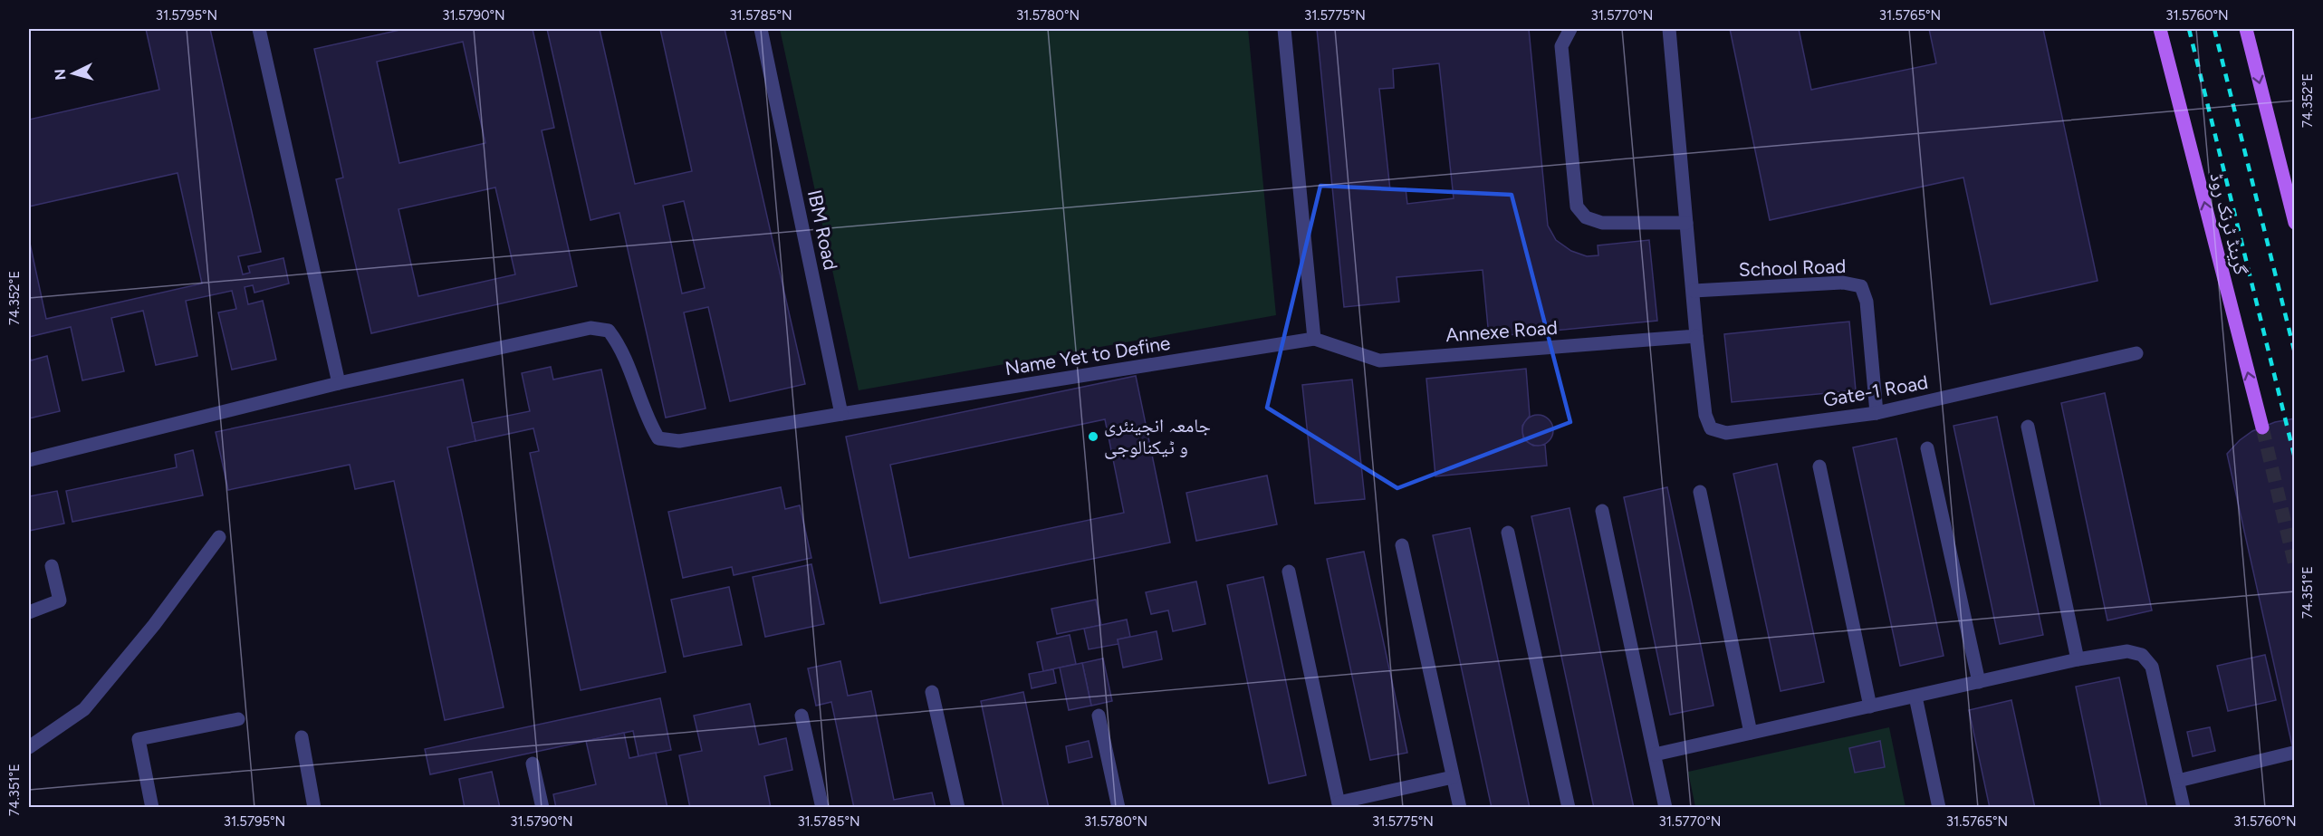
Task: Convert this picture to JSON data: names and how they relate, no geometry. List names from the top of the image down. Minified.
{"streets":{"main road":["گرینڈ ٹرنک روڈ"],"street":["IBM Road","School Road","Annexe Road","Name Yet to Define","Gate-1 Road"]},"crossings":[["IBM Road","Name Yet to Define"],["School Road","Gate-1 Road"],["Annexe Road","Name Yet to Define"],["Annexe Road","Gate-1 Road"]],"places":["جامعہ انجینئری و ٹیکنالوجی"],"north":"left","coordinates":["31.5795°N","31.5790°N","31.5785°N","31.5780°N","31.5775°N","31.5770°N","31.5765°N","31.5760°N","74.352°E","74.351°E"]}
